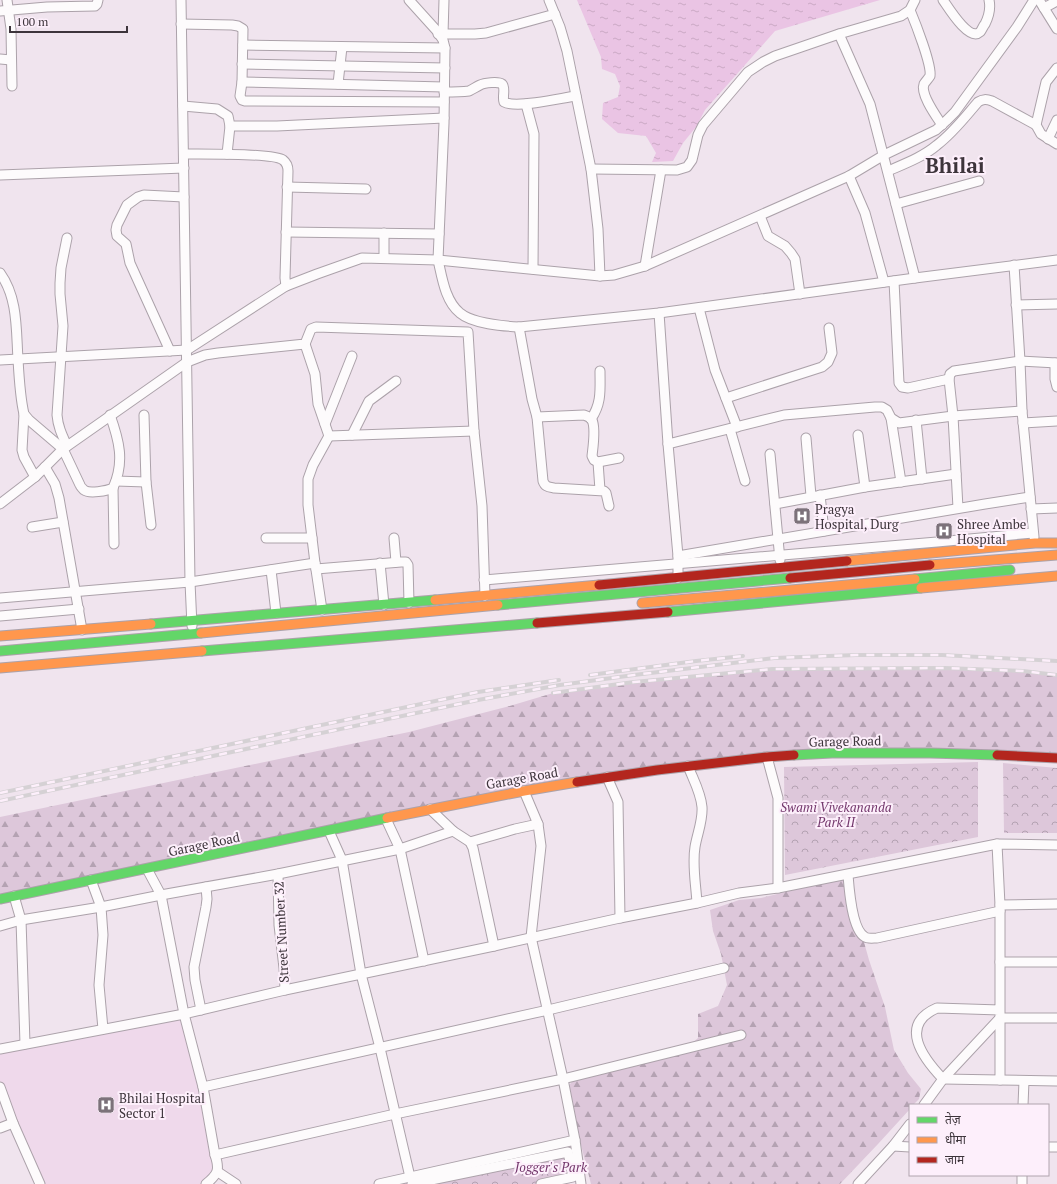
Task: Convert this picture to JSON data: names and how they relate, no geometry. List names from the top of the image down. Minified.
{"streets":{"main road":["Garage Road"],"street":["Street Number 32"]},"districts":["Bhilai"],"parks":["Swami Vivekananda Park II","Jogger's Park"],"places":{"hospital":["Pragya Hospital, Durg","Shree Ambe Hospital","Bhilai Hospital Sector 1"]},"legend":["तेज़","धीमा","जाम"],"scale_bar":"100 m"}
